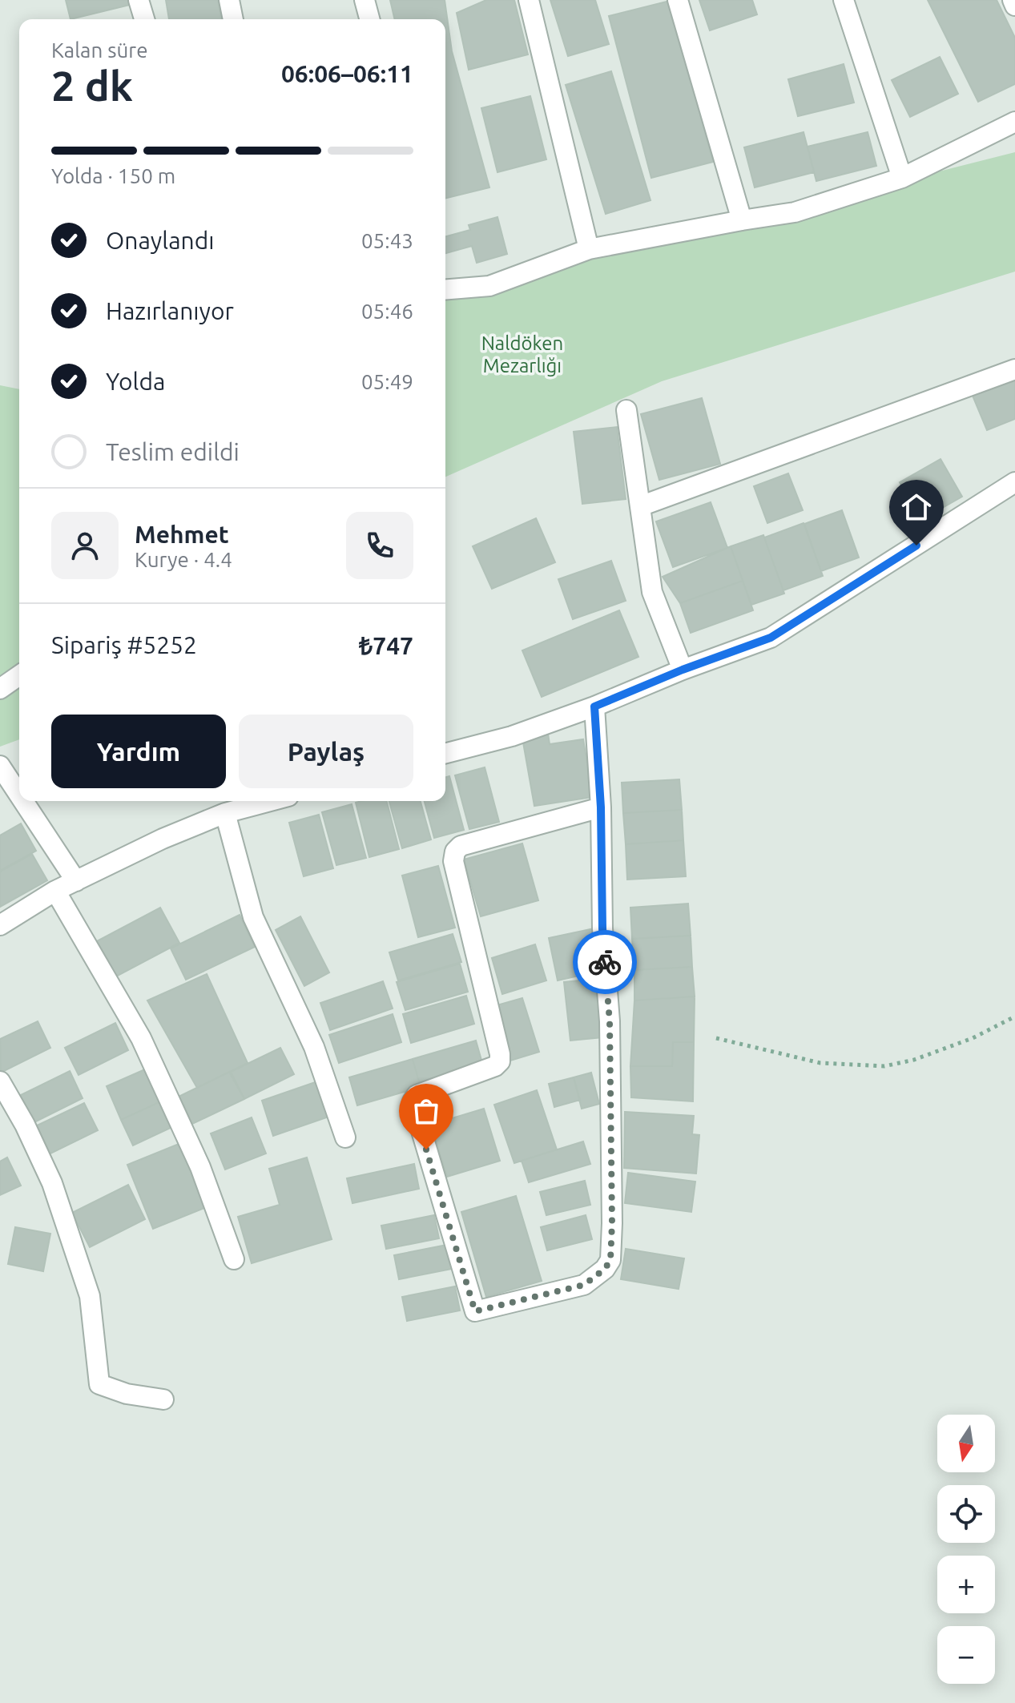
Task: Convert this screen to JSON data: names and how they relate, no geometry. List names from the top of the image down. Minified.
{"parks":["Naldöken Mezarlığı"],"north":"bottom","page":{"heading":["2 dk","Kalan süre","06:06–06:11"],"panel":["Mehmet","Kurye · 4.4","Sipariş #5252","₺747"],"bar":"Yolda · 150 m","list":[["Onaylandı","05:43"],["Hazırlanıyor","05:46"],["Yolda","05:49"],"Teslim edildi"],"buttons":["Yardım","Paylaş"],"map_buttons":["+","−"]}}
